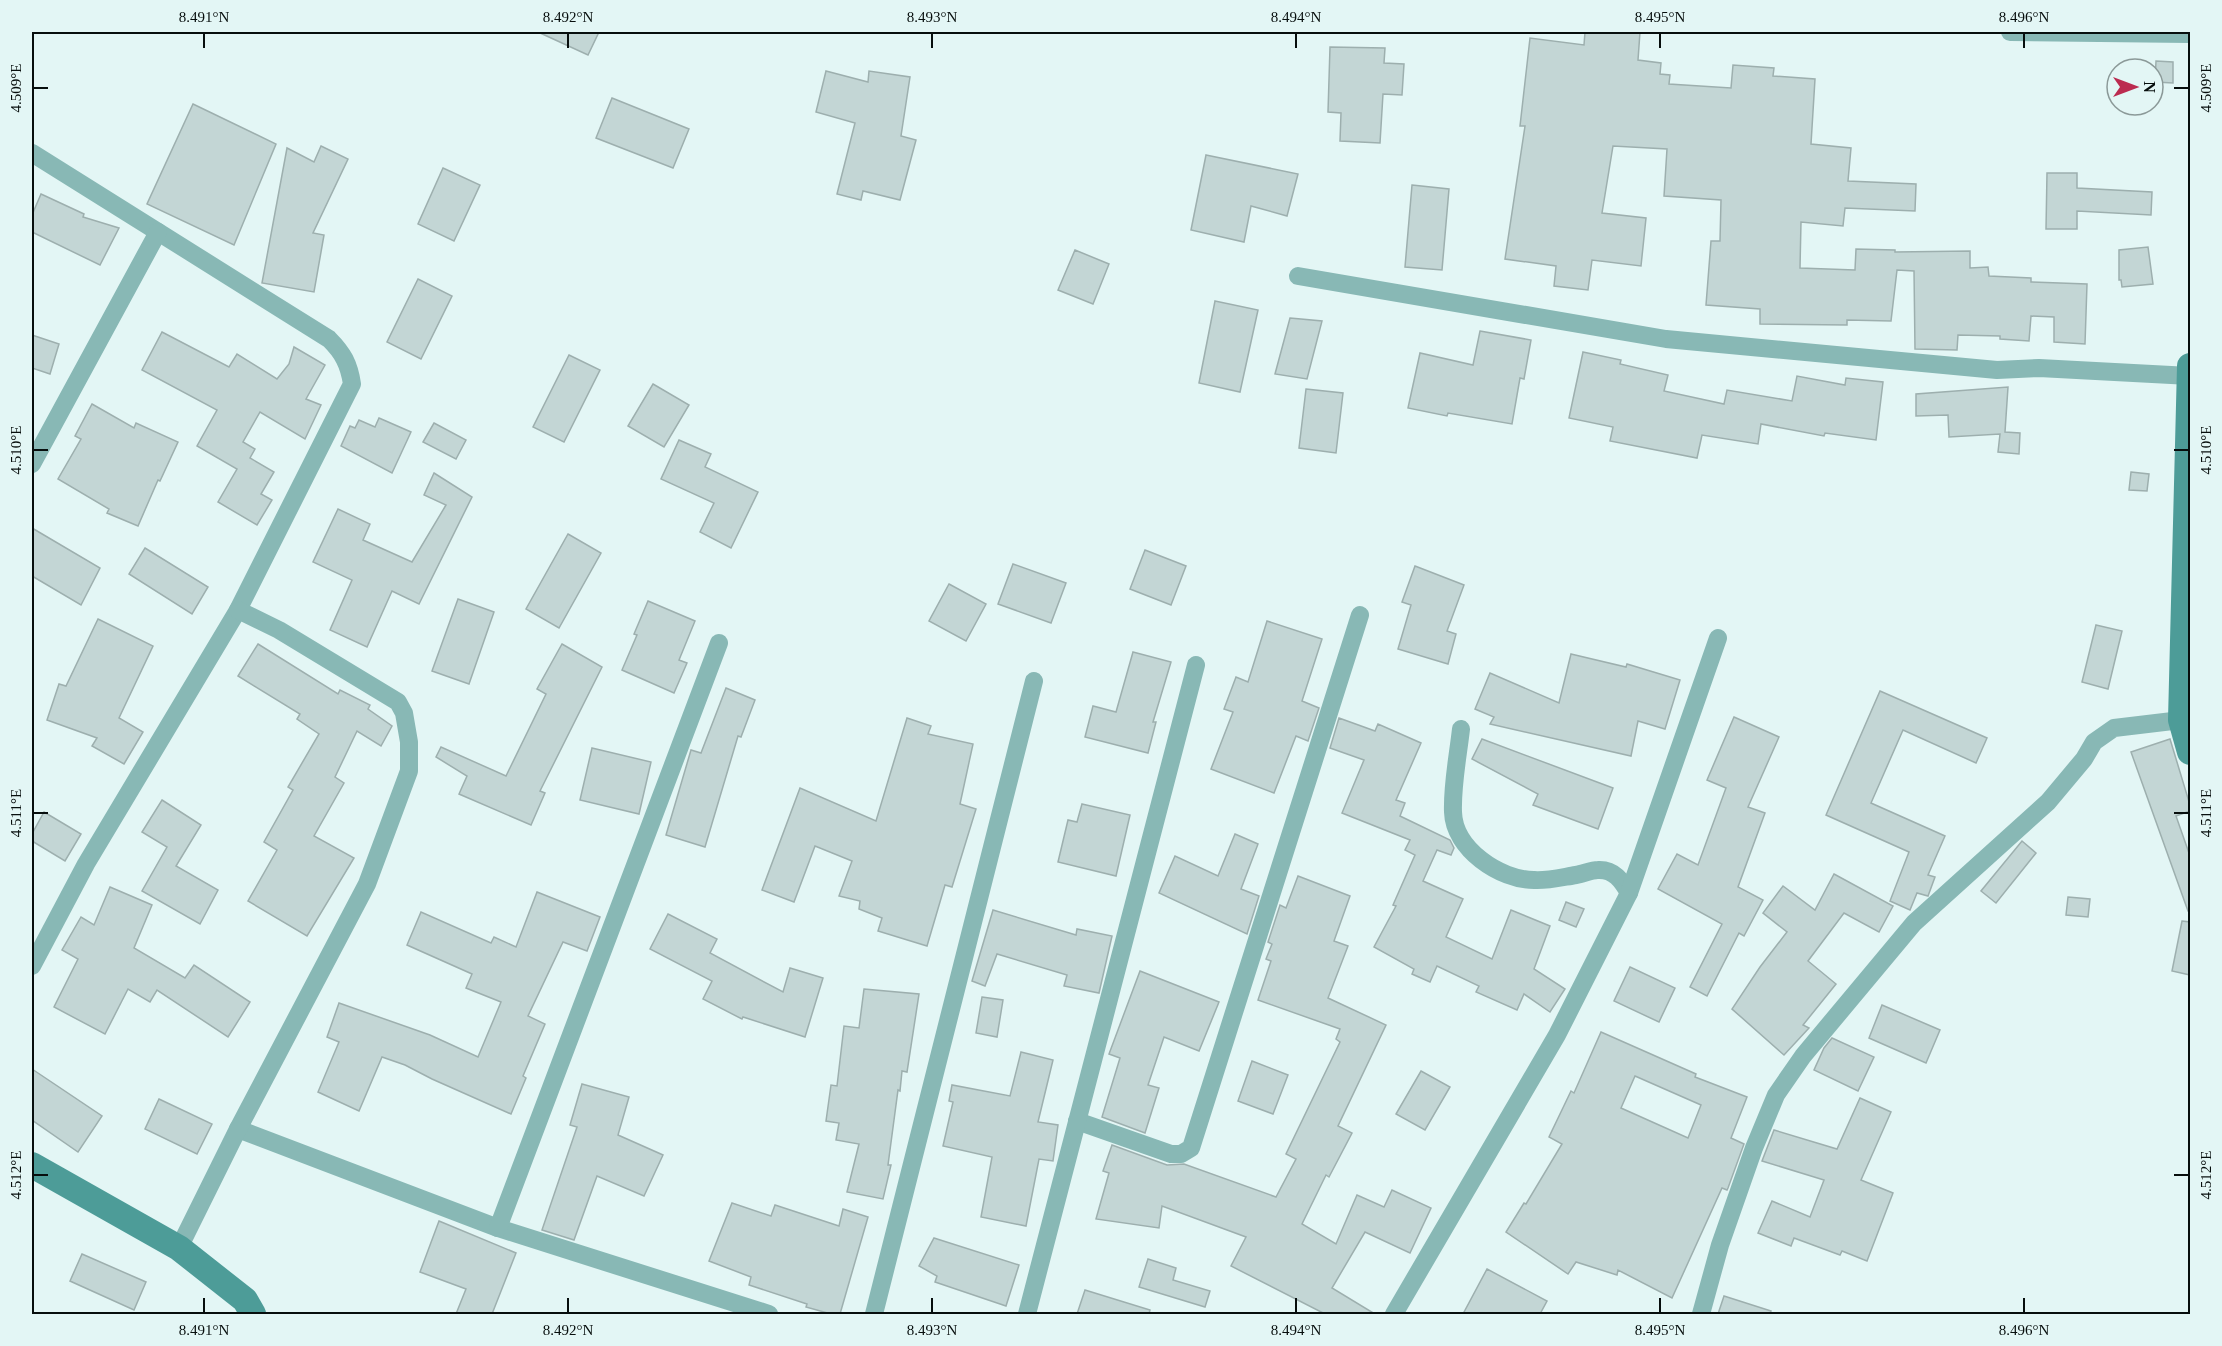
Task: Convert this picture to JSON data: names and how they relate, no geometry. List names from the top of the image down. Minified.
{"north":"right","coordinates":["8.491°N","8.492°N","8.493°N","8.494°N","8.495°N","8.496°N","4.509°E","4.510°E","4.511°E","4.512°E"]}
